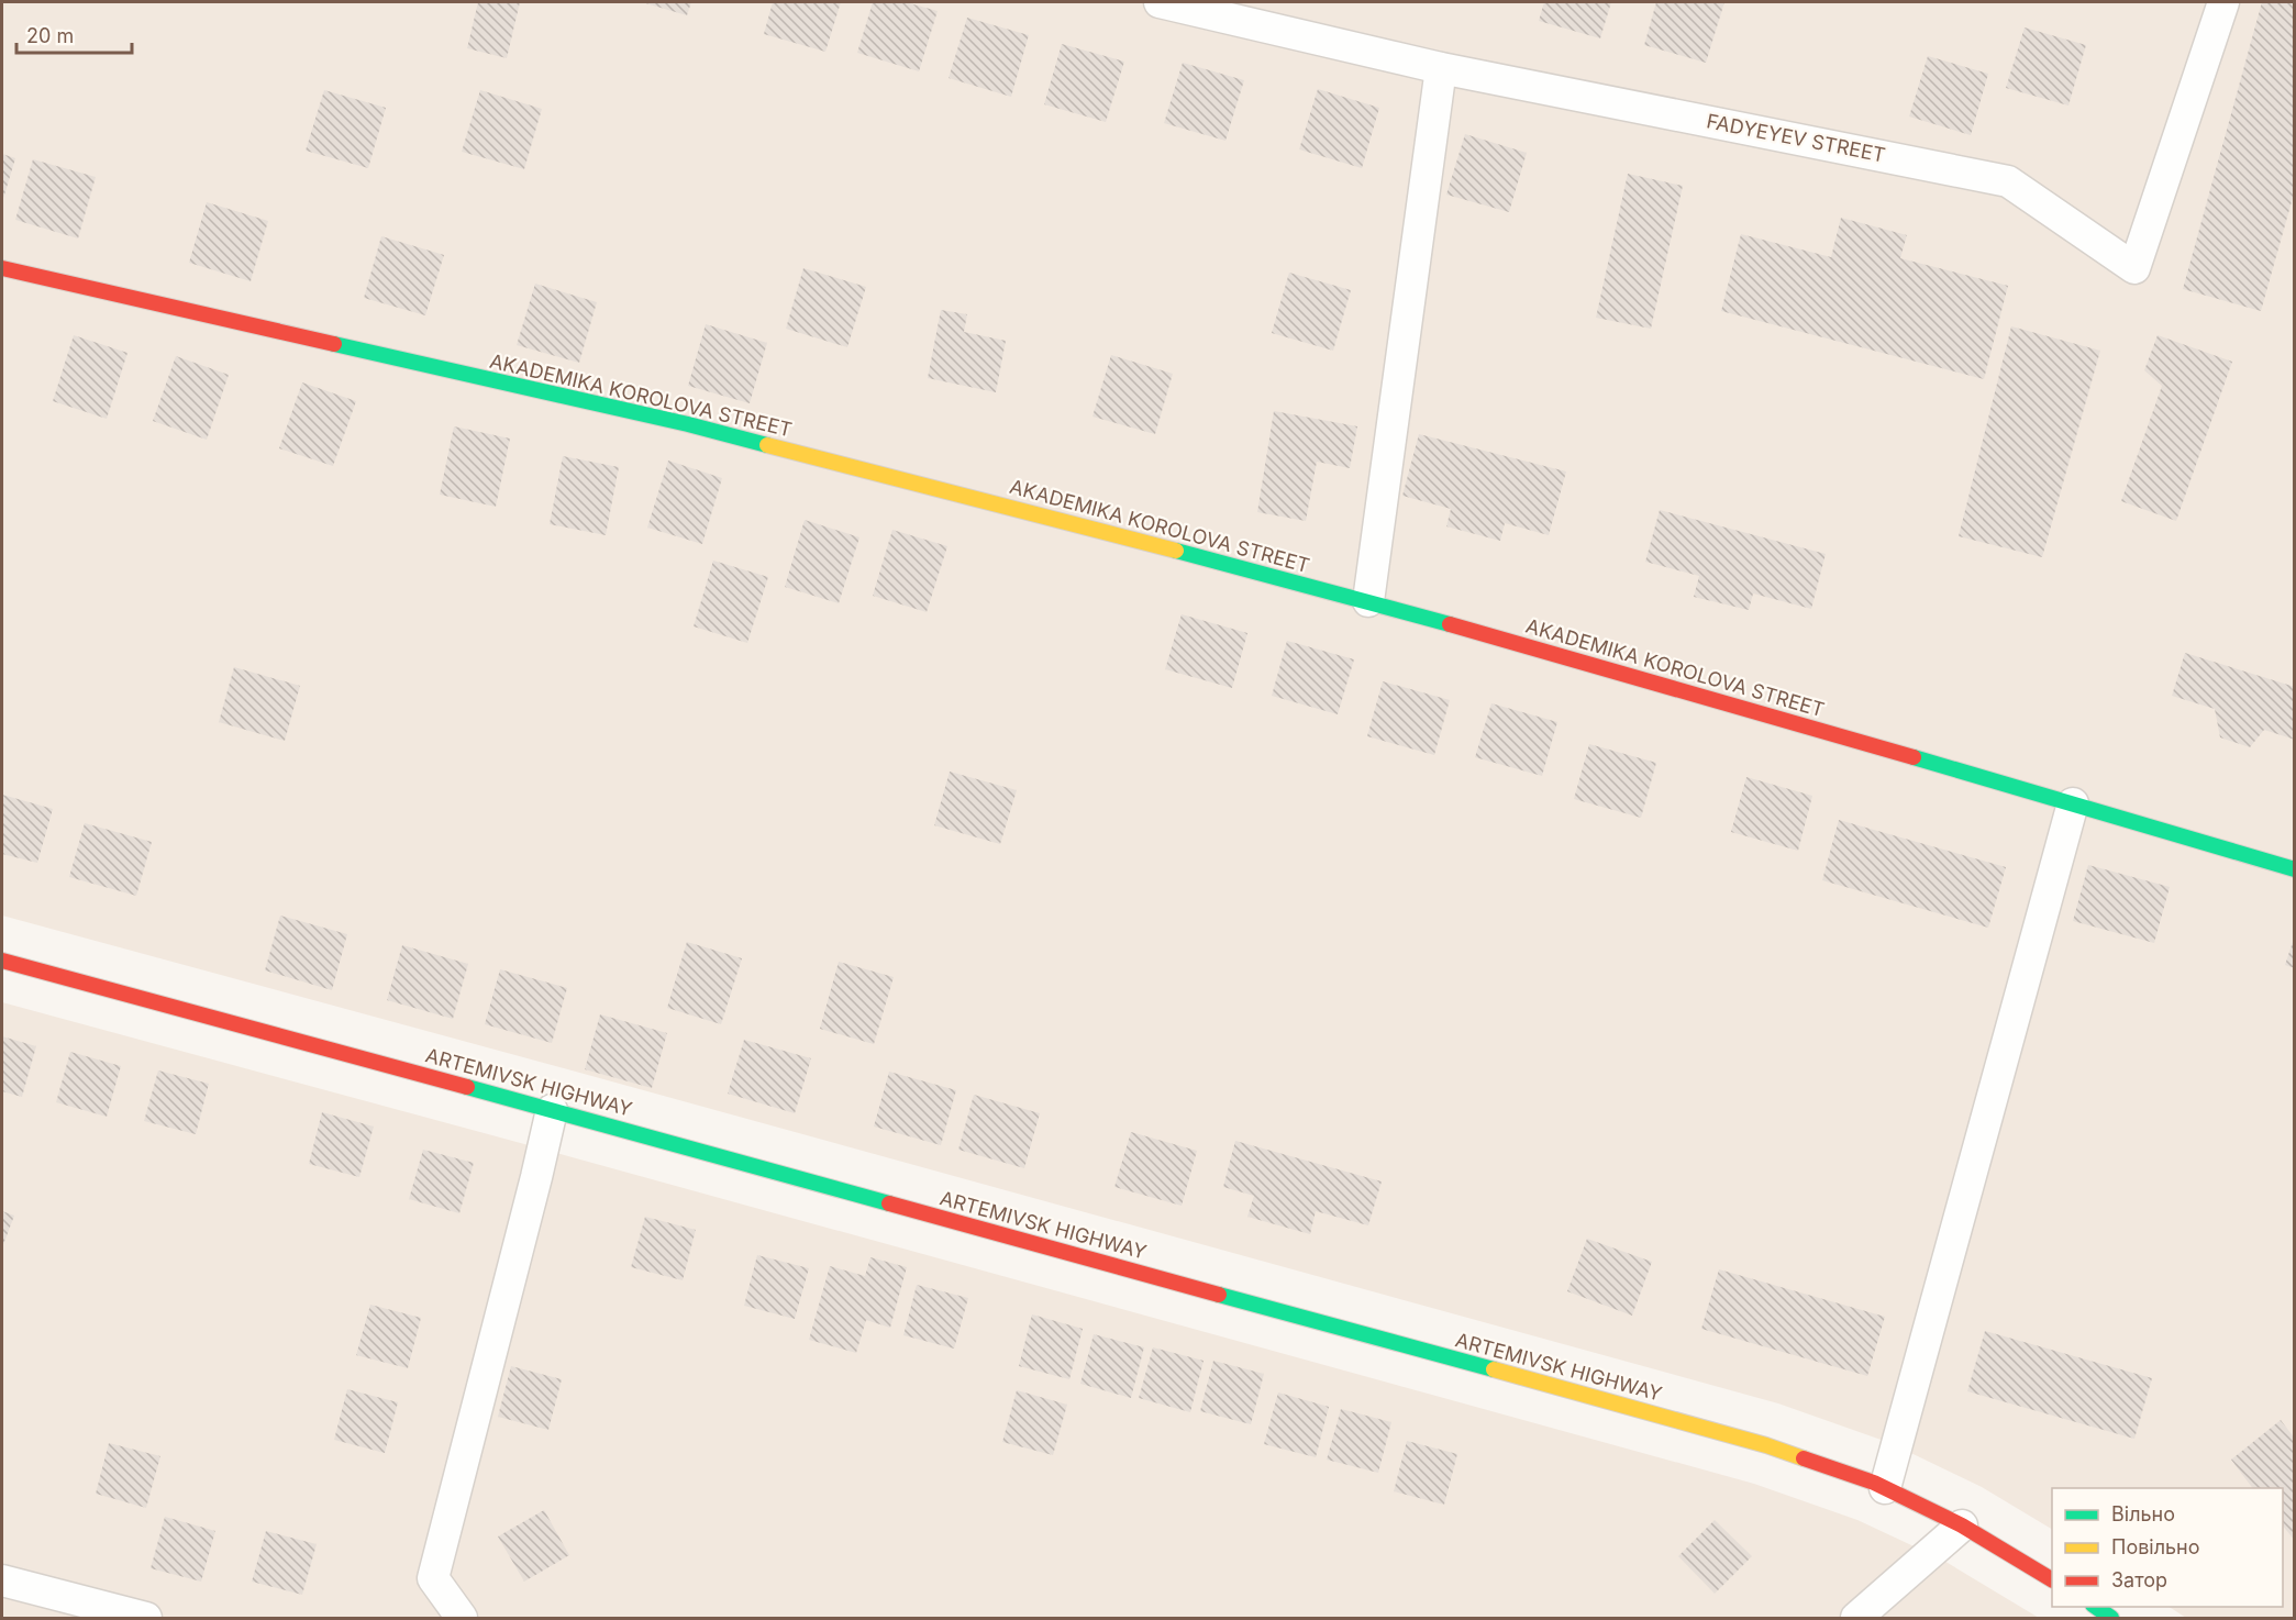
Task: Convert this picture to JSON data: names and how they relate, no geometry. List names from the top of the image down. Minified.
{"streets":{"street":["FADYEYEV STREET","AKADEMIKA KOROLOVA STREET","ARTEMIVSK HIGHWAY"]},"legend":["Вільно","Повільно","Затор"],"scale_bar":"20 m"}
